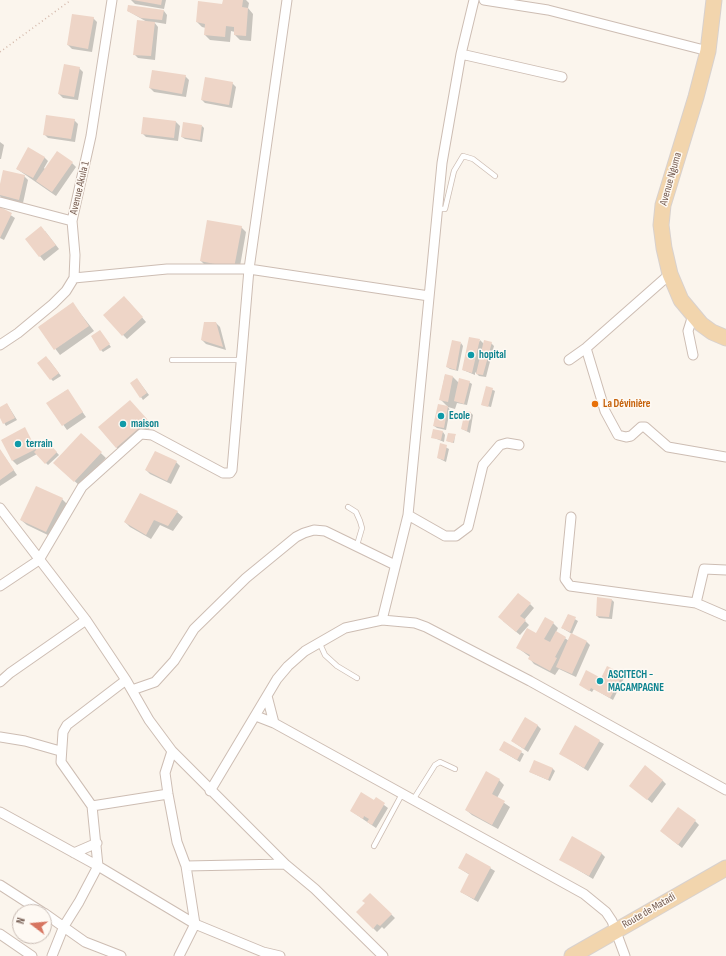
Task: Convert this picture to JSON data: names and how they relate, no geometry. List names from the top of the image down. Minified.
{"streets":{"main road":["Avenue Nguma","Route de Matadi"],"street":["Avenue Akula 1"]},"places":["hopital","La Dévinière","Ecole","maison","terrain","ASCITECH - MACAMPAGNE"],"north":"left"}
